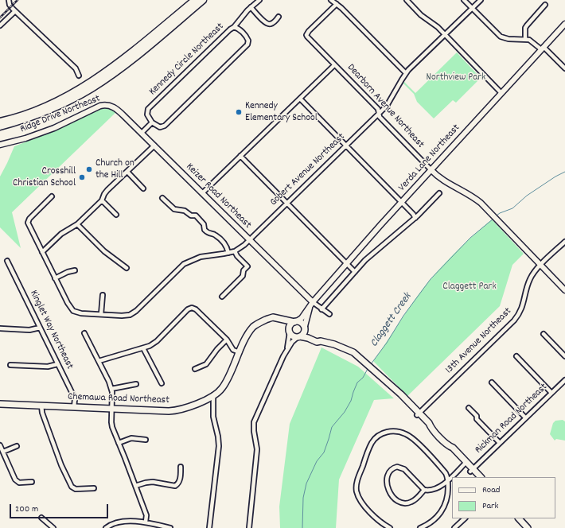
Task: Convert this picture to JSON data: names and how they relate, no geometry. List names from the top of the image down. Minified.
{"streets":{"main road":["Chemawa Road Northeast"],"street":["Kennedy Circle Northeast","Dearborn Avenue Northeast","Ridge Drive Northeast","Verda Lane Northeast","Gobert Avenue Northeast","Keizer Road Northeast","Kinglet Way Northeast","13th Avenue Northeast","Rickman Road Northeast"]},"crossings":[["Dearborn Avenue Northeast","Verda Lane Northeast"],["Dearborn Avenue Northeast","Gobert Avenue Northeast"],["Dearborn Avenue Northeast","13th Avenue Northeast"],["Ridge Drive Northeast","Keizer Road Northeast"],["Verda Lane Northeast","Keizer Road Northeast"],["Verda Lane Northeast","Chemawa Road Northeast"],["Gobert Avenue Northeast","Keizer Road Northeast"],["Kinglet Way Northeast","Chemawa Road Northeast"]],"water":["Claggett Creek"],"parks":["Northview Park","Claggett Park"],"places":["Kennedy Elementary School","Church on the Hill","Crosshill Christian School"],"legend":["Road","Park"],"scale_bar":"200 m"}
